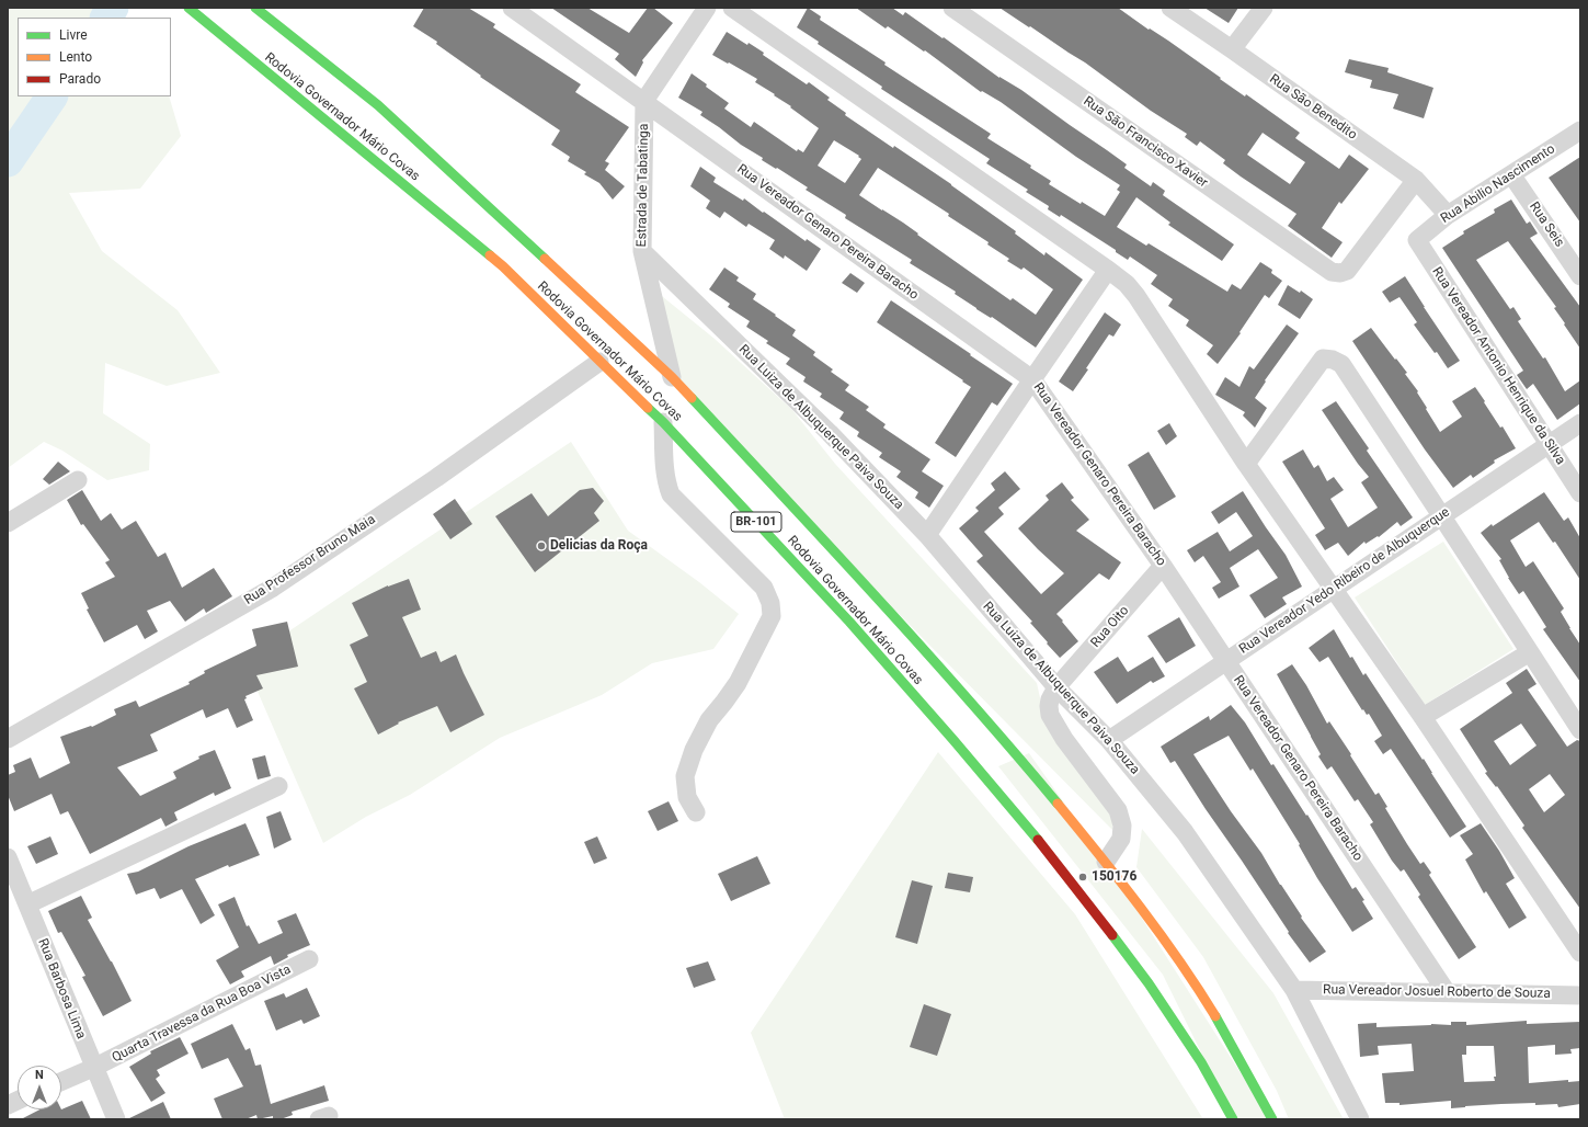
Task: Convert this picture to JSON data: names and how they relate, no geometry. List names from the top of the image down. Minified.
{"streets":{"highway":["Rodovia Governador Mário Covas","BR-101"],"street":["Rua São Benedito","Rua São Francisco Xavier","Rua Abilio Nascimento","Estrada de Tabatinga","Rua Seis","Rua Vereador Genaro Pereira Baracho","Rua Vereador Antonio Henrique da Silva","Rua Luiza de Albuquerque Paiva Souza","Rua Professor Bruno Maia","Rua Vereador Yedo Ribeiro de Albuquerque","Rua Oito","Rua Barbosa Lima","Rua Vereador Josuel Roberto de Souza","Quarta Travessa da Rua Boa Vista"]},"crossings":[["Rua São Benedito","Rua São Francisco Xavier"],["Rua São Benedito","Rua Abilio Nascimento"],["Rodovia Governador Mário Covas","Estrada de Tabatinga"],["Rodovia Governador Mário Covas","Rua Professor Bruno Maia"],["Rua Abilio Nascimento","Rua Seis"],["Rua Abilio Nascimento","Rua Vereador Antonio Henrique da Silva"],["Estrada de Tabatinga","Rua Vereador Genaro Pereira Baracho"],["Estrada de Tabatinga","Rua Luiza de Albuquerque Paiva Souza"],["Rua Vereador Genaro Pereira Baracho","Rua Vereador Yedo Ribeiro de Albuquerque"],["Rua Vereador Genaro Pereira Baracho","Rua Oito"],["Rua Vereador Genaro Pereira Baracho","Rua Vereador Josuel Roberto de Souza"],["Rua Vereador Antonio Henrique da Silva","Rua Vereador Yedo Ribeiro de Albuquerque"],["Rua Luiza de Albuquerque Paiva Souza","Rua Vereador Yedo Ribeiro de Albuquerque"],["Rua Luiza de Albuquerque Paiva Souza","Rua Oito"],["Rua Luiza de Albuquerque Paiva Souza","Rua Vereador Josuel Roberto de Souza"],["Rua Barbosa Lima","Quarta Travessa da Rua Boa Vista"]],"places":["Delicias da Roça","150176"],"legend":["Livre","Lento","Parado"],"north":"top"}
